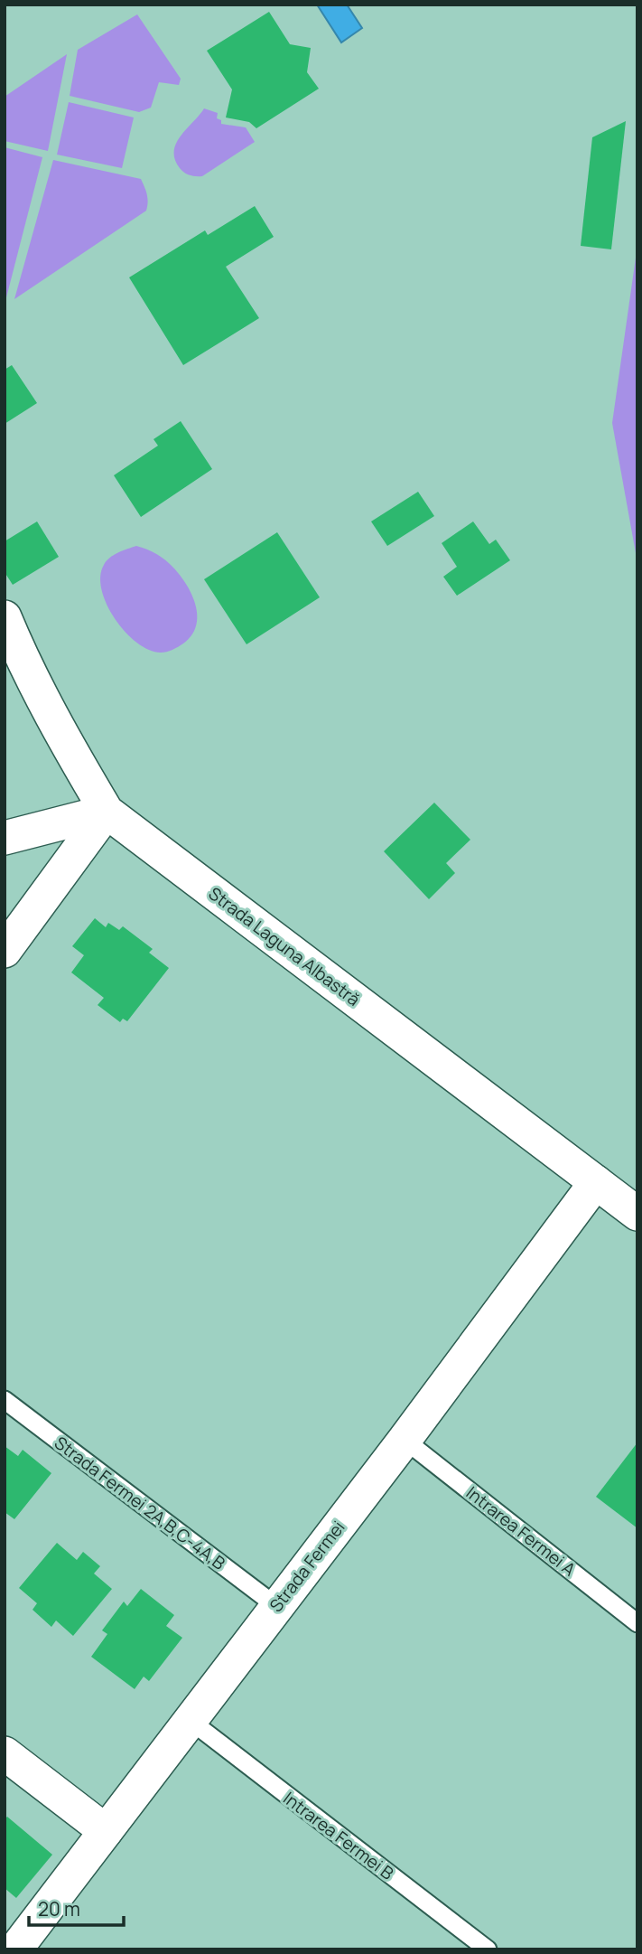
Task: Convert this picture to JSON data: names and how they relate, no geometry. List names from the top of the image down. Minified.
{"streets":{"street":["Strada Laguna Albastră","Strada Fermei"],"lane":["Strada Fermei 2A,B,C-4A,B","Intrarea Fermei A","Intrarea Fermei B"]},"crossings":[["Strada Laguna Albastră","Strada Fermei"],["Strada Fermei 2A,B,C-4A,B","Strada Fermei"],["Intrarea Fermei A","Strada Fermei"],["Strada Fermei","Intrarea Fermei B"]],"scale_bar":"20 m"}
